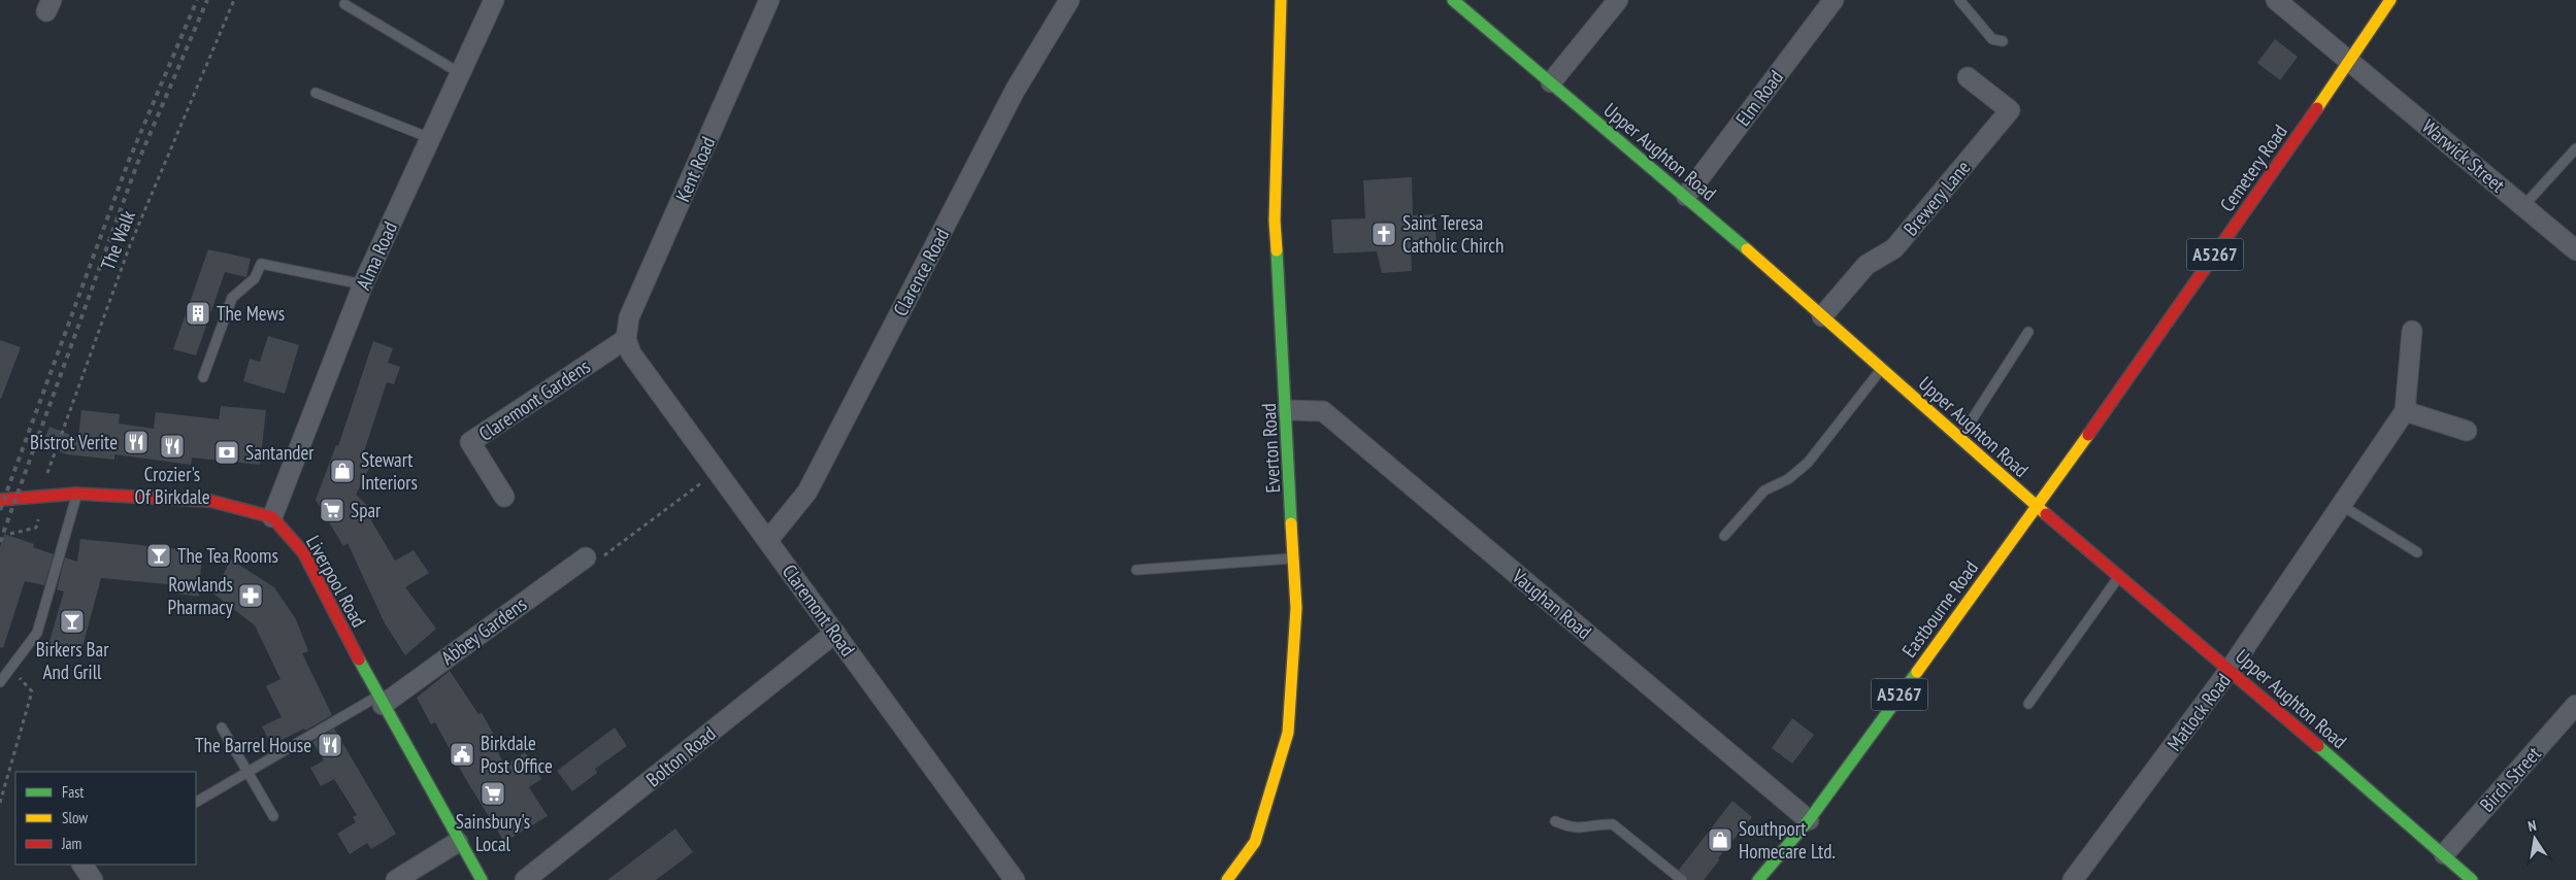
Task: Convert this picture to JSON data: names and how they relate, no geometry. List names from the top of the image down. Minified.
{"streets":{"street":["Elm Road","Upper Aughton Road","Warwick Street","Cemetery Road","Kent Road","Brewery Lane","A5267","Alma Road","Clarence Road","Claremont Gardens","Everton Road","Liverpool Road","Vaughan Road","Eastbourne Road","Claremont Road","Abbey Gardens","Matlock Road","Bolton Road","Birch Street"],"path":["The Walk"]},"crossings":[["Elm Road","Upper Aughton Road"],["Upper Aughton Road","Cemetery Road"],["Upper Aughton Road","Brewery Lane"],["Upper Aughton Road","Eastbourne Road"],["Upper Aughton Road","Matlock Road"],["Upper Aughton Road","Birch Street"],["Warwick Street","Cemetery Road"],["Cemetery Road","Eastbourne Road"],["Kent Road","Claremont Gardens"],["Kent Road","Claremont Road"],["Alma Road","Liverpool Road"],["Clarence Road","Claremont Road"],["Claremont Gardens","Claremont Road"],["Everton Road","Vaughan Road"],["Liverpool Road","Abbey Gardens"],["Vaughan Road","Eastbourne Road"],["Claremont Road","Bolton Road"]],"places":{"church":["Saint Teresa Catholic Chirch"],"building":["The Mews"],"restaurant":["Bistrot Verite","Crozier's Of Birkdale","The Barrel House"],"bank":["Santander"],"shop":["Stewart Interiors","Southport Homecare Ltd."],"supermarket":["Spar","Sainsbury's Local"],"bar":["The Tea Rooms","Birkers Bar And Grill"],"pharmacy":["Rowlands Pharmacy"],"public building":["Birkdale Post Office"]},"legend":["Fast","Slow","Jam"],"north":"top"}
